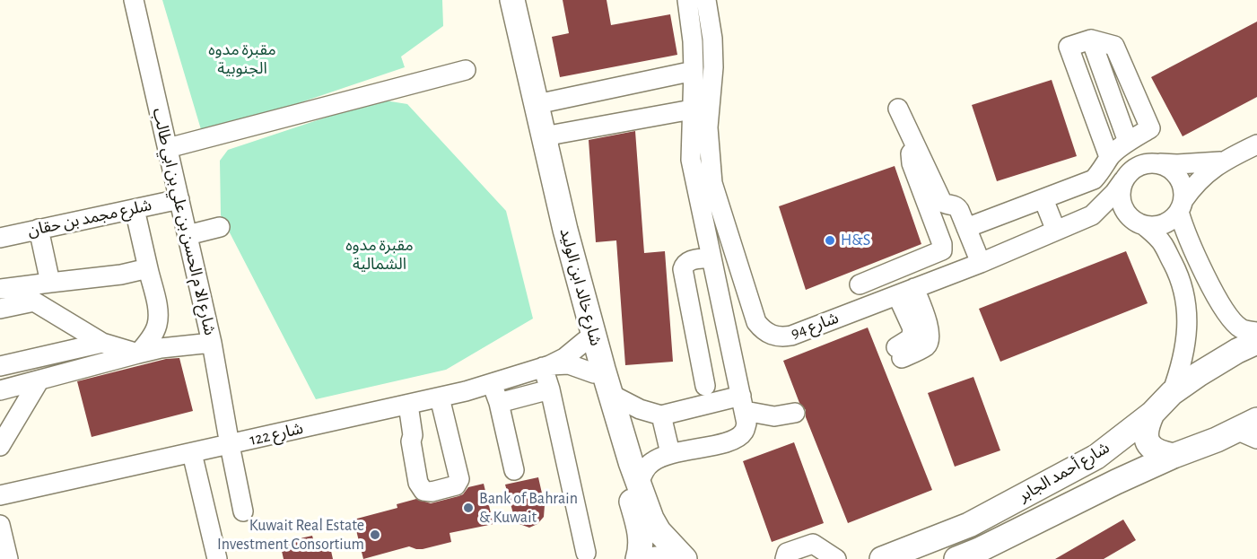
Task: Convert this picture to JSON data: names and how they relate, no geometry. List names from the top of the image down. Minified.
{"streets":{"main road":["شارع خالد ابن الوليد","شارع أحمد الجابر"],"street":["شلرع مجمد بن حقان","شارع الا م الحسن بن علي بن ابي طالب","شارع 94","شارع 122"]},"crossings":[["شلرع مجمد بن حقان","شارع الا م الحسن بن علي بن ابي طالب"],["شارع الا م الحسن بن علي بن ابي طالب","شارع 122"],["شارع خالد ابن الوليد","شارع 122"]],"parks":["مقبرة مدوه الجنوبية","مقبرة مدوه الشمالية"],"places":["H&S","Bank of Bahrain & Kuwait","Kuwait Real Estate Investment Consortium"]}
